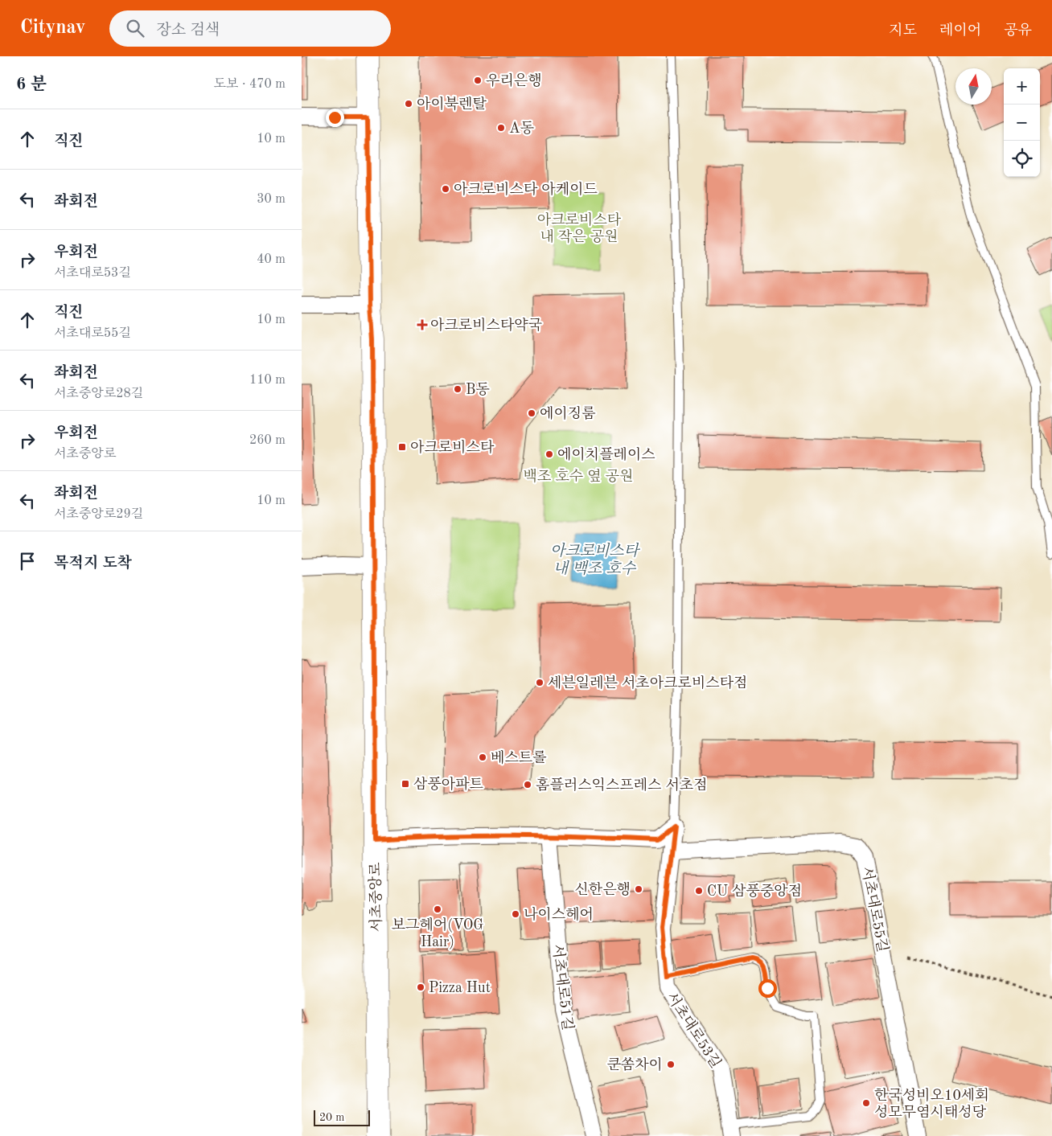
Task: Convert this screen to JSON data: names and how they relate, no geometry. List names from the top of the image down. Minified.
{"streets":{"main road":["서초중앙로"],"street":["서초대로55길","서초대로51길","서초대로53길"]},"crossings":[["서초대로55길","서초대로53길"]],"water":["아크로비스타 내 백조 호수"],"parks":["아크로비스타 내 작은 공원","백조 호수 옆 공원"],"places":{"other":["우리은행","아이북렌탈","A동","아크로비스타 아케이드","B동","에이징룸","에이치플레이스","세븐일레븐 서초아크로비스타점","베스트롤","홈플러스익스프레스 서초점","신한은행","CU 삼풍중앙점","보그헤어(VOG Hair)","나이스헤어","Pizza Hut","쿤쏨차이","한국성비오10세회 성모무염시태성당"],"health":["아크로비스타약국"],"transit":["아크로비스타","삼풍아파트"]},"scale_bar":"20 m","north":"top","page":{"header":"Citynav","search":"장소 검색","nav":["지도","레이어","공유"],"heading":["6 분","도보 · 470 m"],"map_buttons":["+","−"],"list":[["직진","10 m"],["좌회전","30 m"],["우회전","서초대로53길","40 m"],["직진","서초대로55길","10 m"],["좌회전","서초중앙로28길","110 m"],["우회전","서초중앙로","260 m"],["좌회전","서초중앙로29길","10 m"],"목적지 도착"],"scale":"20 m"}}
